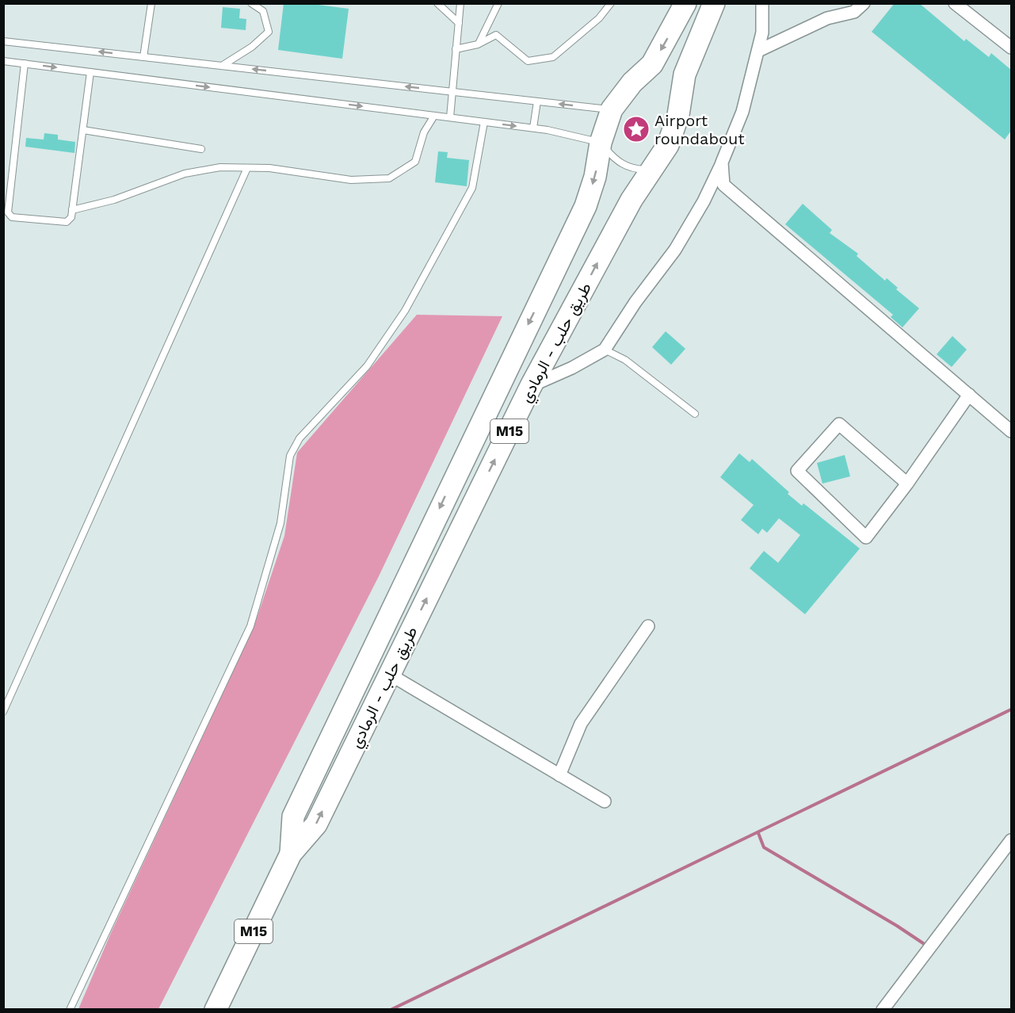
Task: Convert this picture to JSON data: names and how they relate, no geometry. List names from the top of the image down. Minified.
{"streets":{"highway":["طريق حلب - الرمادي","M15"]},"places":{"place":["Airport roundabout"]}}
